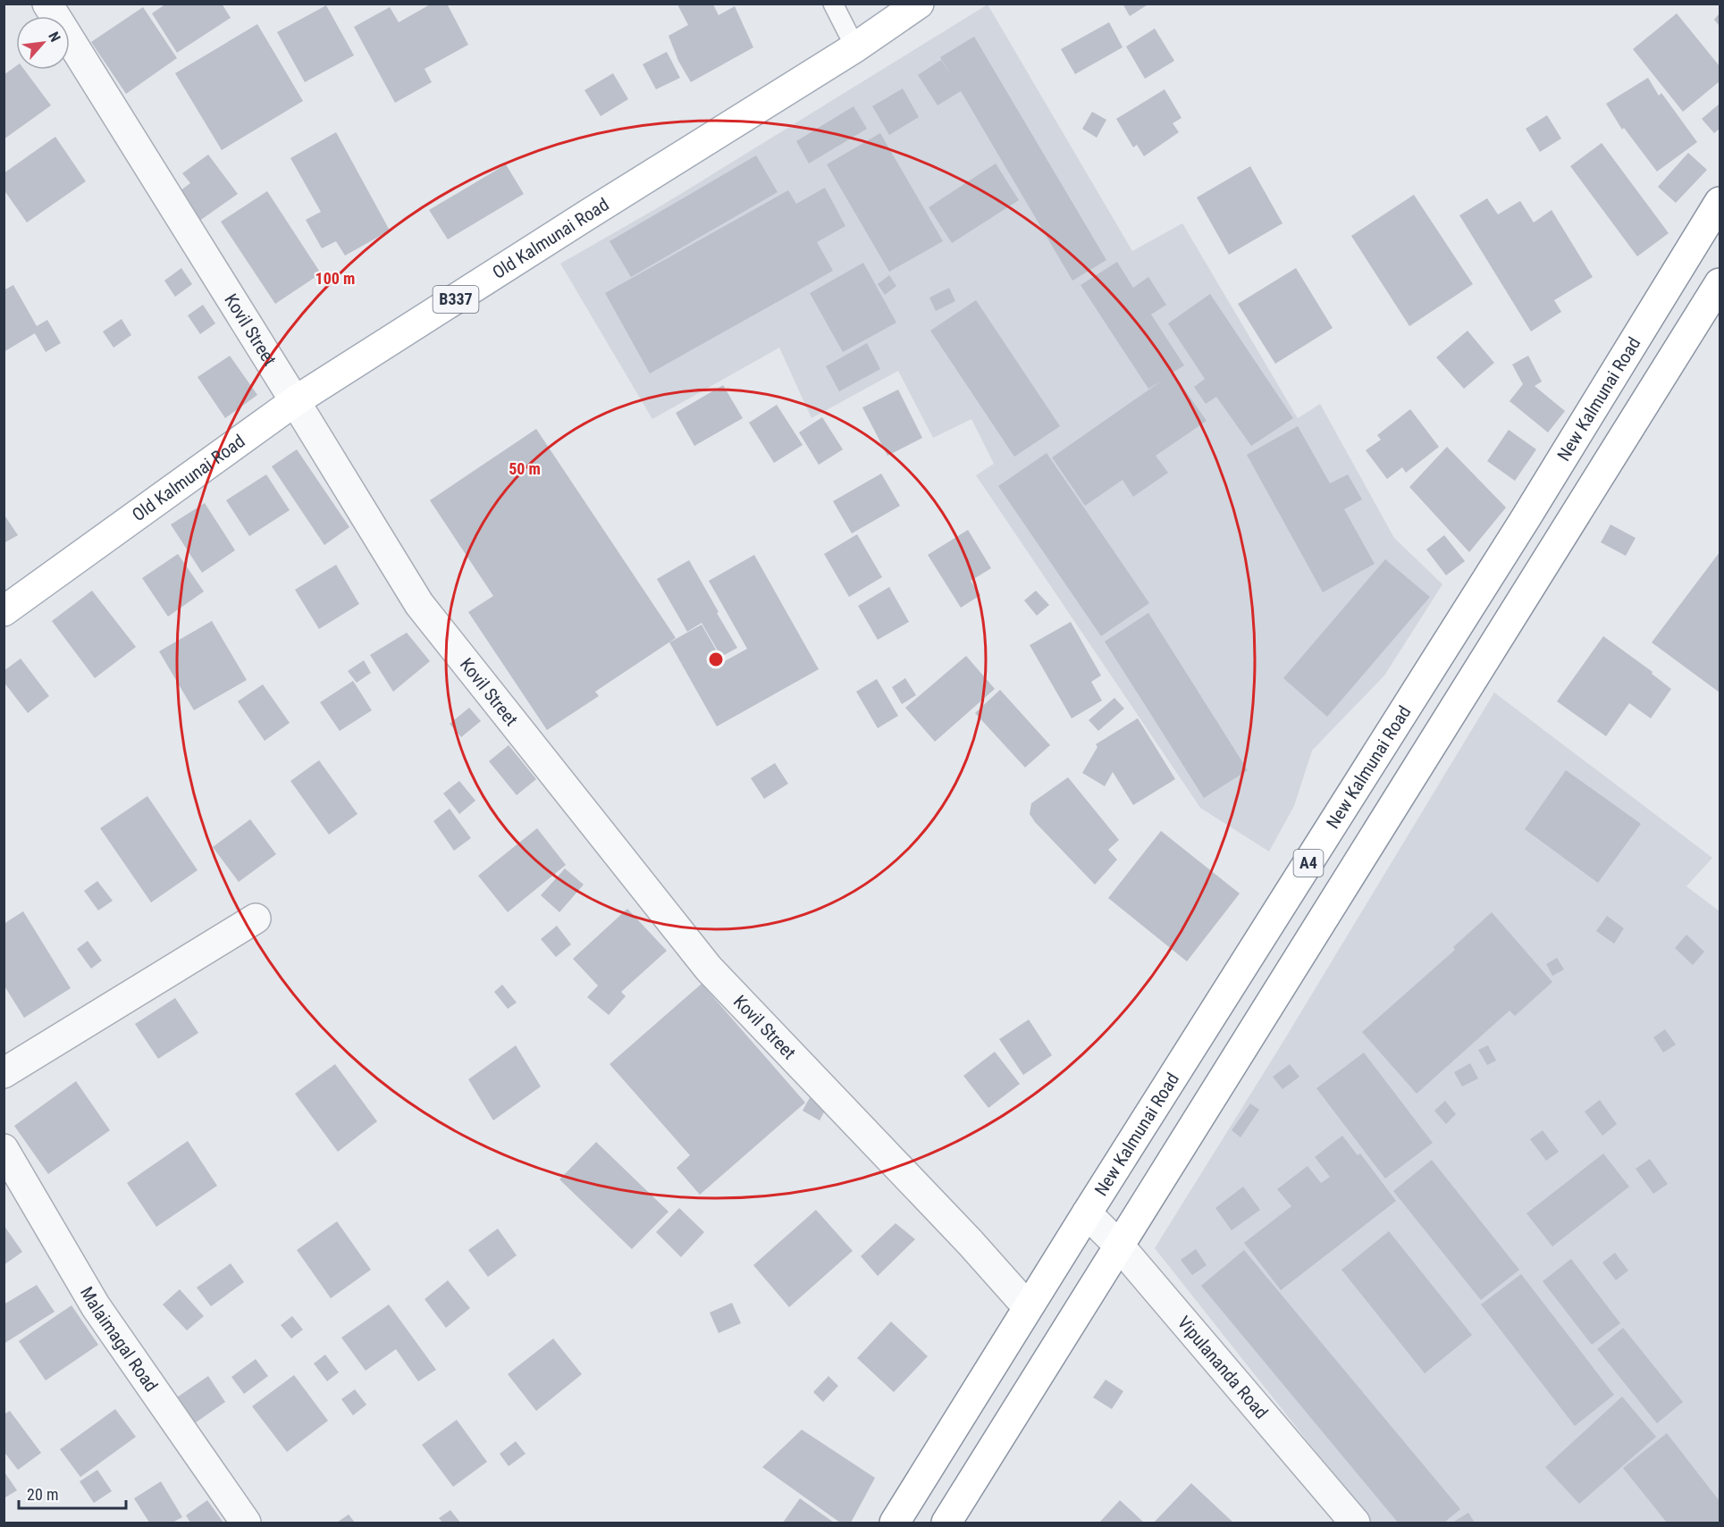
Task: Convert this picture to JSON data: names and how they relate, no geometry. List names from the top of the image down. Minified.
{"streets":{"main road":["Old Kalmunai Road","B337","New Kalmunai Road","A4"],"street":["Kovil Street","Malaimagal Road","Vipulananda Road"]},"crossings":[["Old Kalmunai Road","Kovil Street"],["Kovil Street","New Kalmunai Road"],["New Kalmunai Road","Vipulananda Road"],["A4","Vipulananda Road"]],"scale_bar":"20 m","north":"top right","rings":["100 m","50 m"]}
